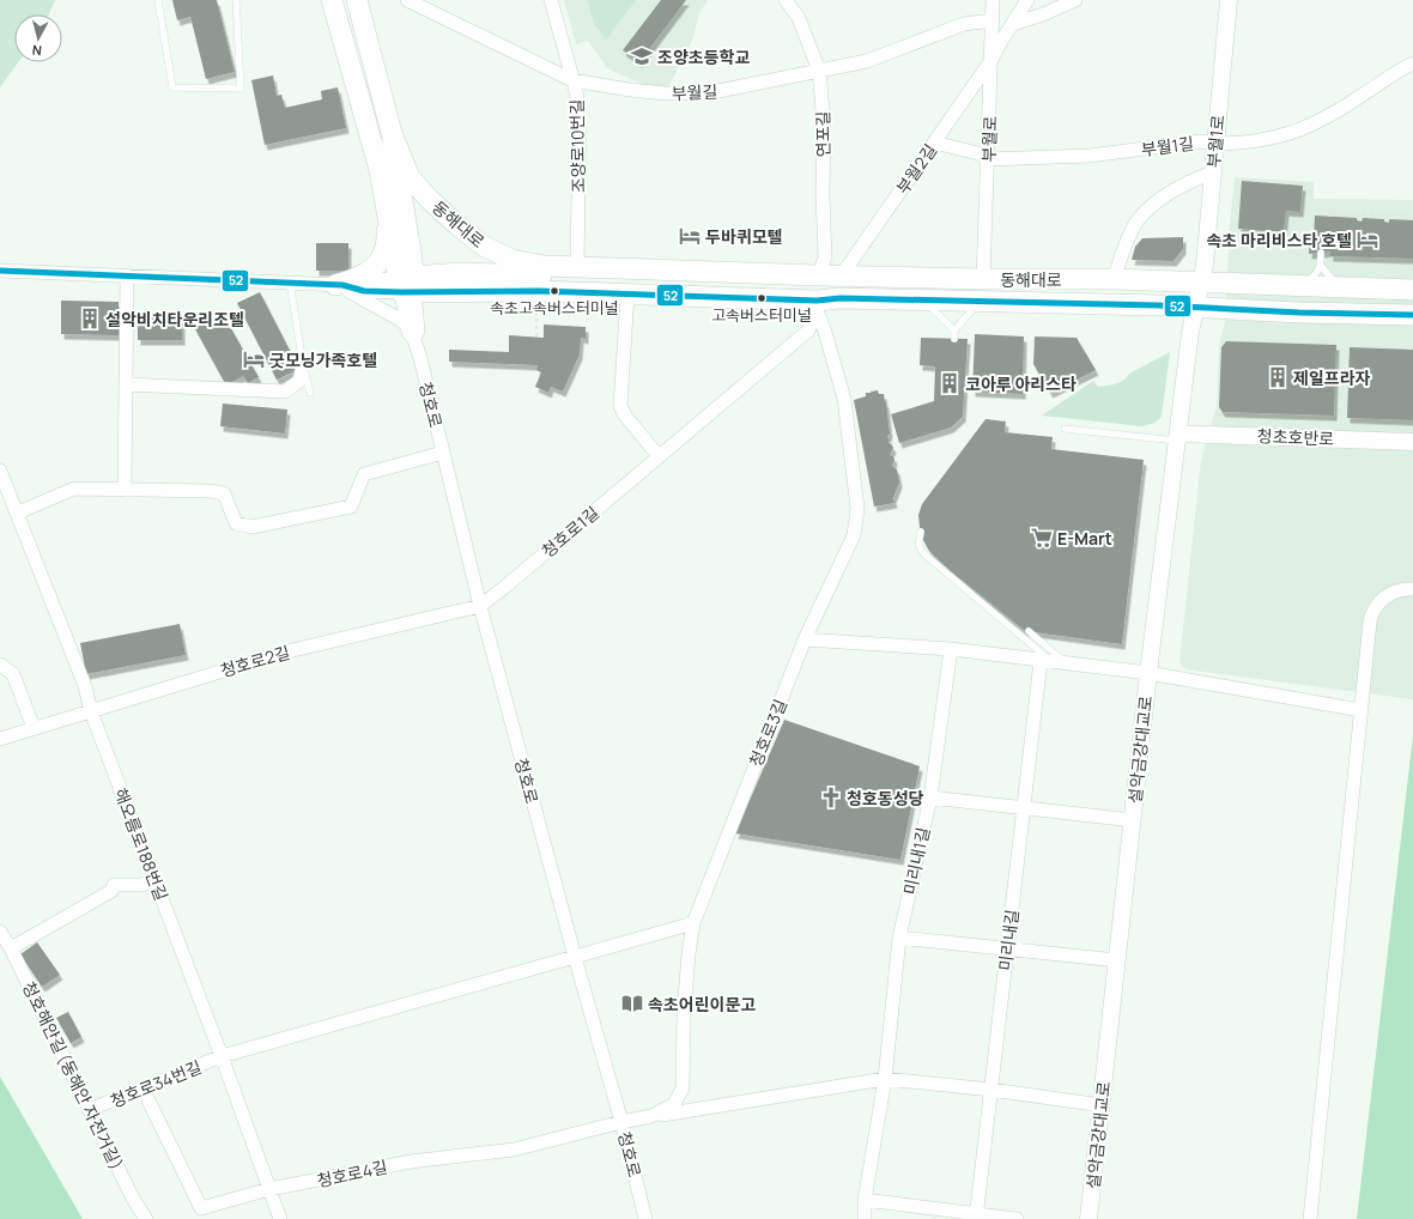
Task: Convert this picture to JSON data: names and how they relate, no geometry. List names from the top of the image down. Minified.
{"streets":{"main road":["동해대로"],"street":["부월길","연포길","부월로","부월1로","조양로10번길","부월1길","부월2길","청호로","청초호반로","청호로1길","청호로2길","청호로3길","설악금강대교로","해오름로188번길","미리내1길","미리내길","청호해안길 (동해안 자전거길)","청호로34번길","청호로4길"]},"crossings":[["부월길","연포길"],["부월길","부월로"],["부월길","조양로10번길"],["연포길","동해대로"],["부월로","부월1길"],["부월로","부월2길"],["부월로","동해대로"],["부월1로","부월1길"],["부월1로","동해대로"],["부월1로","설악금강대교로"],["조양로10번길","동해대로"],["부월1길","부월2길"],["부월1길","동해대로"],["부월2길","동해대로"],["동해대로","청호로"],["동해대로","청호로1길"],["동해대로","청호로3길"],["동해대로","설악금강대교로"],["청호로","청호로1길"],["청호로","청호로2길"],["청호로","청호로3길"],["청호로","청호로34번길"],["청호로","청호로4길"],["청초호반로","설악금강대교로"],["청호로1길","청호로2길"],["청호로1길","청호로3길"],["청호로2길","해오름로188번길"],["청호로3길","청호로34번길"],["청호로3길","청호로4길"],["해오름로188번길","청호로34번길"],["해오름로188번길","청호로4길"],["청호해안길 (동해안 자전거길)","청호로34번길"]],"places":{"school or university":["조양초등학교"],"hotel":["두바퀴모텔","속초 마리비스타 호텔","굿모닝가족호텔"],"other":["속초고속버스터미널","고속버스터미널"],"building":["설악비치타운리조텔","제일프라자","코아루 아리스타"],"supermarket":["E-Mart"],"church":["청호동성당"],"library":["속초어린이문고"]},"lines":["transit line 52"],"north":"bottom"}
